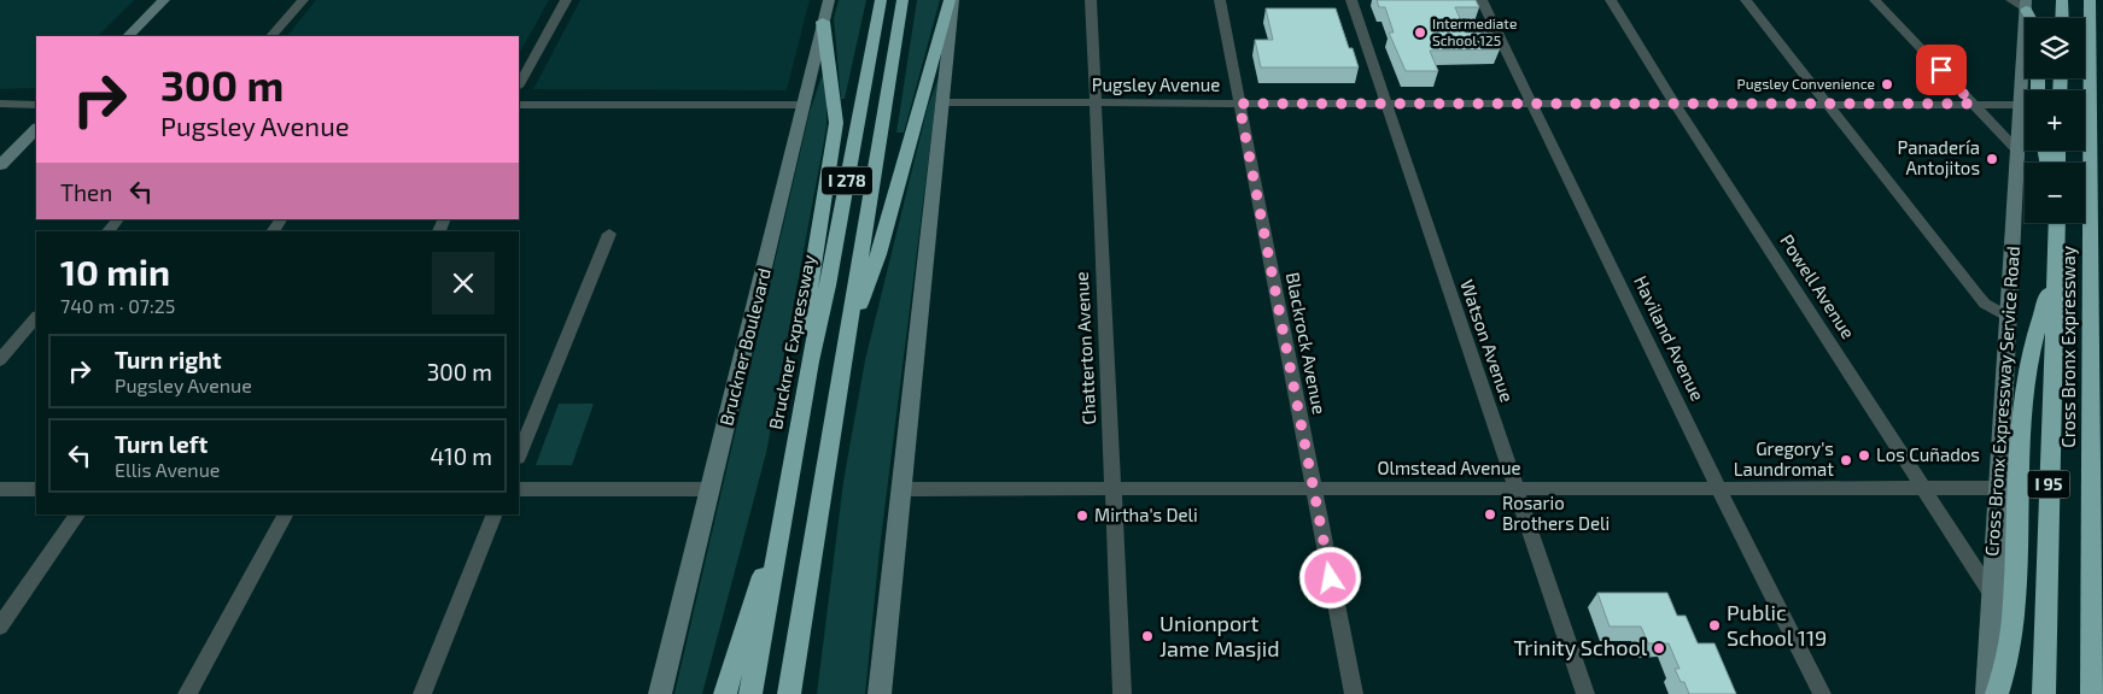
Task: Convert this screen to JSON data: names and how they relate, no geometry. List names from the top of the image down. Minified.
{"streets":{"highway":["I 278","Bruckner Expressway","Cross Bronx Expressway","I 95"],"main road":["Bruckner Boulevard","Cross Bronx Expressway Service Road"],"street":["Pugsley Avenue","Powell Avenue","Haviland Avenue","Watson Avenue","Blackrock Avenue","Chatterton Avenue","Olmstead Avenue"]},"crossings":[["Pugsley Avenue","Powell Avenue"],["Pugsley Avenue","Haviland Avenue"],["Pugsley Avenue","Watson Avenue"],["Pugsley Avenue","Blackrock Avenue"],["Pugsley Avenue","Chatterton Avenue"],["Pugsley Avenue","Cross Bronx Expressway Service Road"],["Powell Avenue","Cross Bronx Expressway Service Road"],["Powell Avenue","Olmstead Avenue"],["Haviland Avenue","Olmstead Avenue"],["Watson Avenue","Olmstead Avenue"],["Blackrock Avenue","Olmstead Avenue"],["Chatterton Avenue","Olmstead Avenue"],["Cross Bronx Expressway Service Road","Olmstead Avenue"]],"places":["Intermediate School 125","Pugsley Convenience","Panadería Antojitos","Los Cuñados","Gregory's Laundromat","Rosario Brothers Deli","Mirtha's Deli","Public School 119","Unionport Jame Masjid","Trinity School"],"page":{"map_buttons":["+","−"],"turn":["300 m","Pugsley Avenue"],"then":"Then","heading":["10 min","740 m · 07:25"],"list":[{"name":"Turn right","note":"Pugsley Avenue","value":"300 m"},{"name":"Turn left","note":"Ellis Avenue","value":"410 m"}]}}
